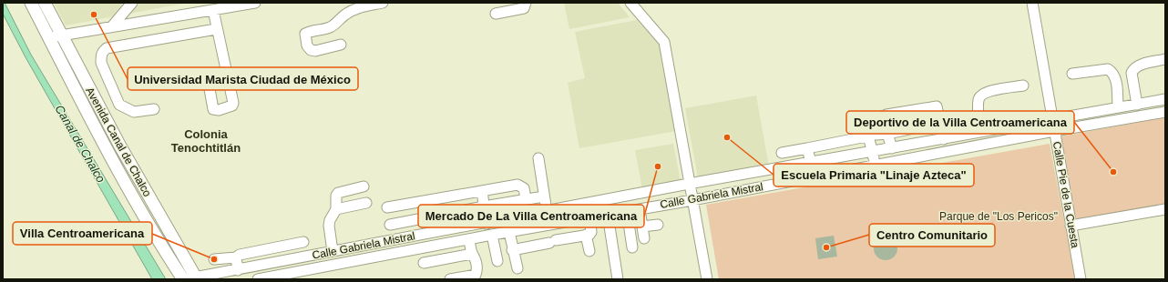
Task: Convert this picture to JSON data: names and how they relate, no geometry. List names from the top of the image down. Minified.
{"streets":{"main road":["Avenida Canal de Chalco"],"street":["Calle Pie de la Cuesta","Calle Gabriela Mistral"]},"crossings":[["Avenida Canal de Chalco","Calle Gabriela Mistral"],["Calle Pie de la Cuesta","Calle Gabriela Mistral"]],"districts":["Colonia Tenochtitlán"],"water":["Canal de Chalco"],"parks":["Parque de \"Los Pericos\""],"places":["Universidad Marista Ciudad de México","Escuela Primaria \"Linaje Azteca\"","Mercado De La Villa Centroamericana","Deportivo de la Villa Centroamericana","Centro Comunitario","Villa Centroamericana"]}
